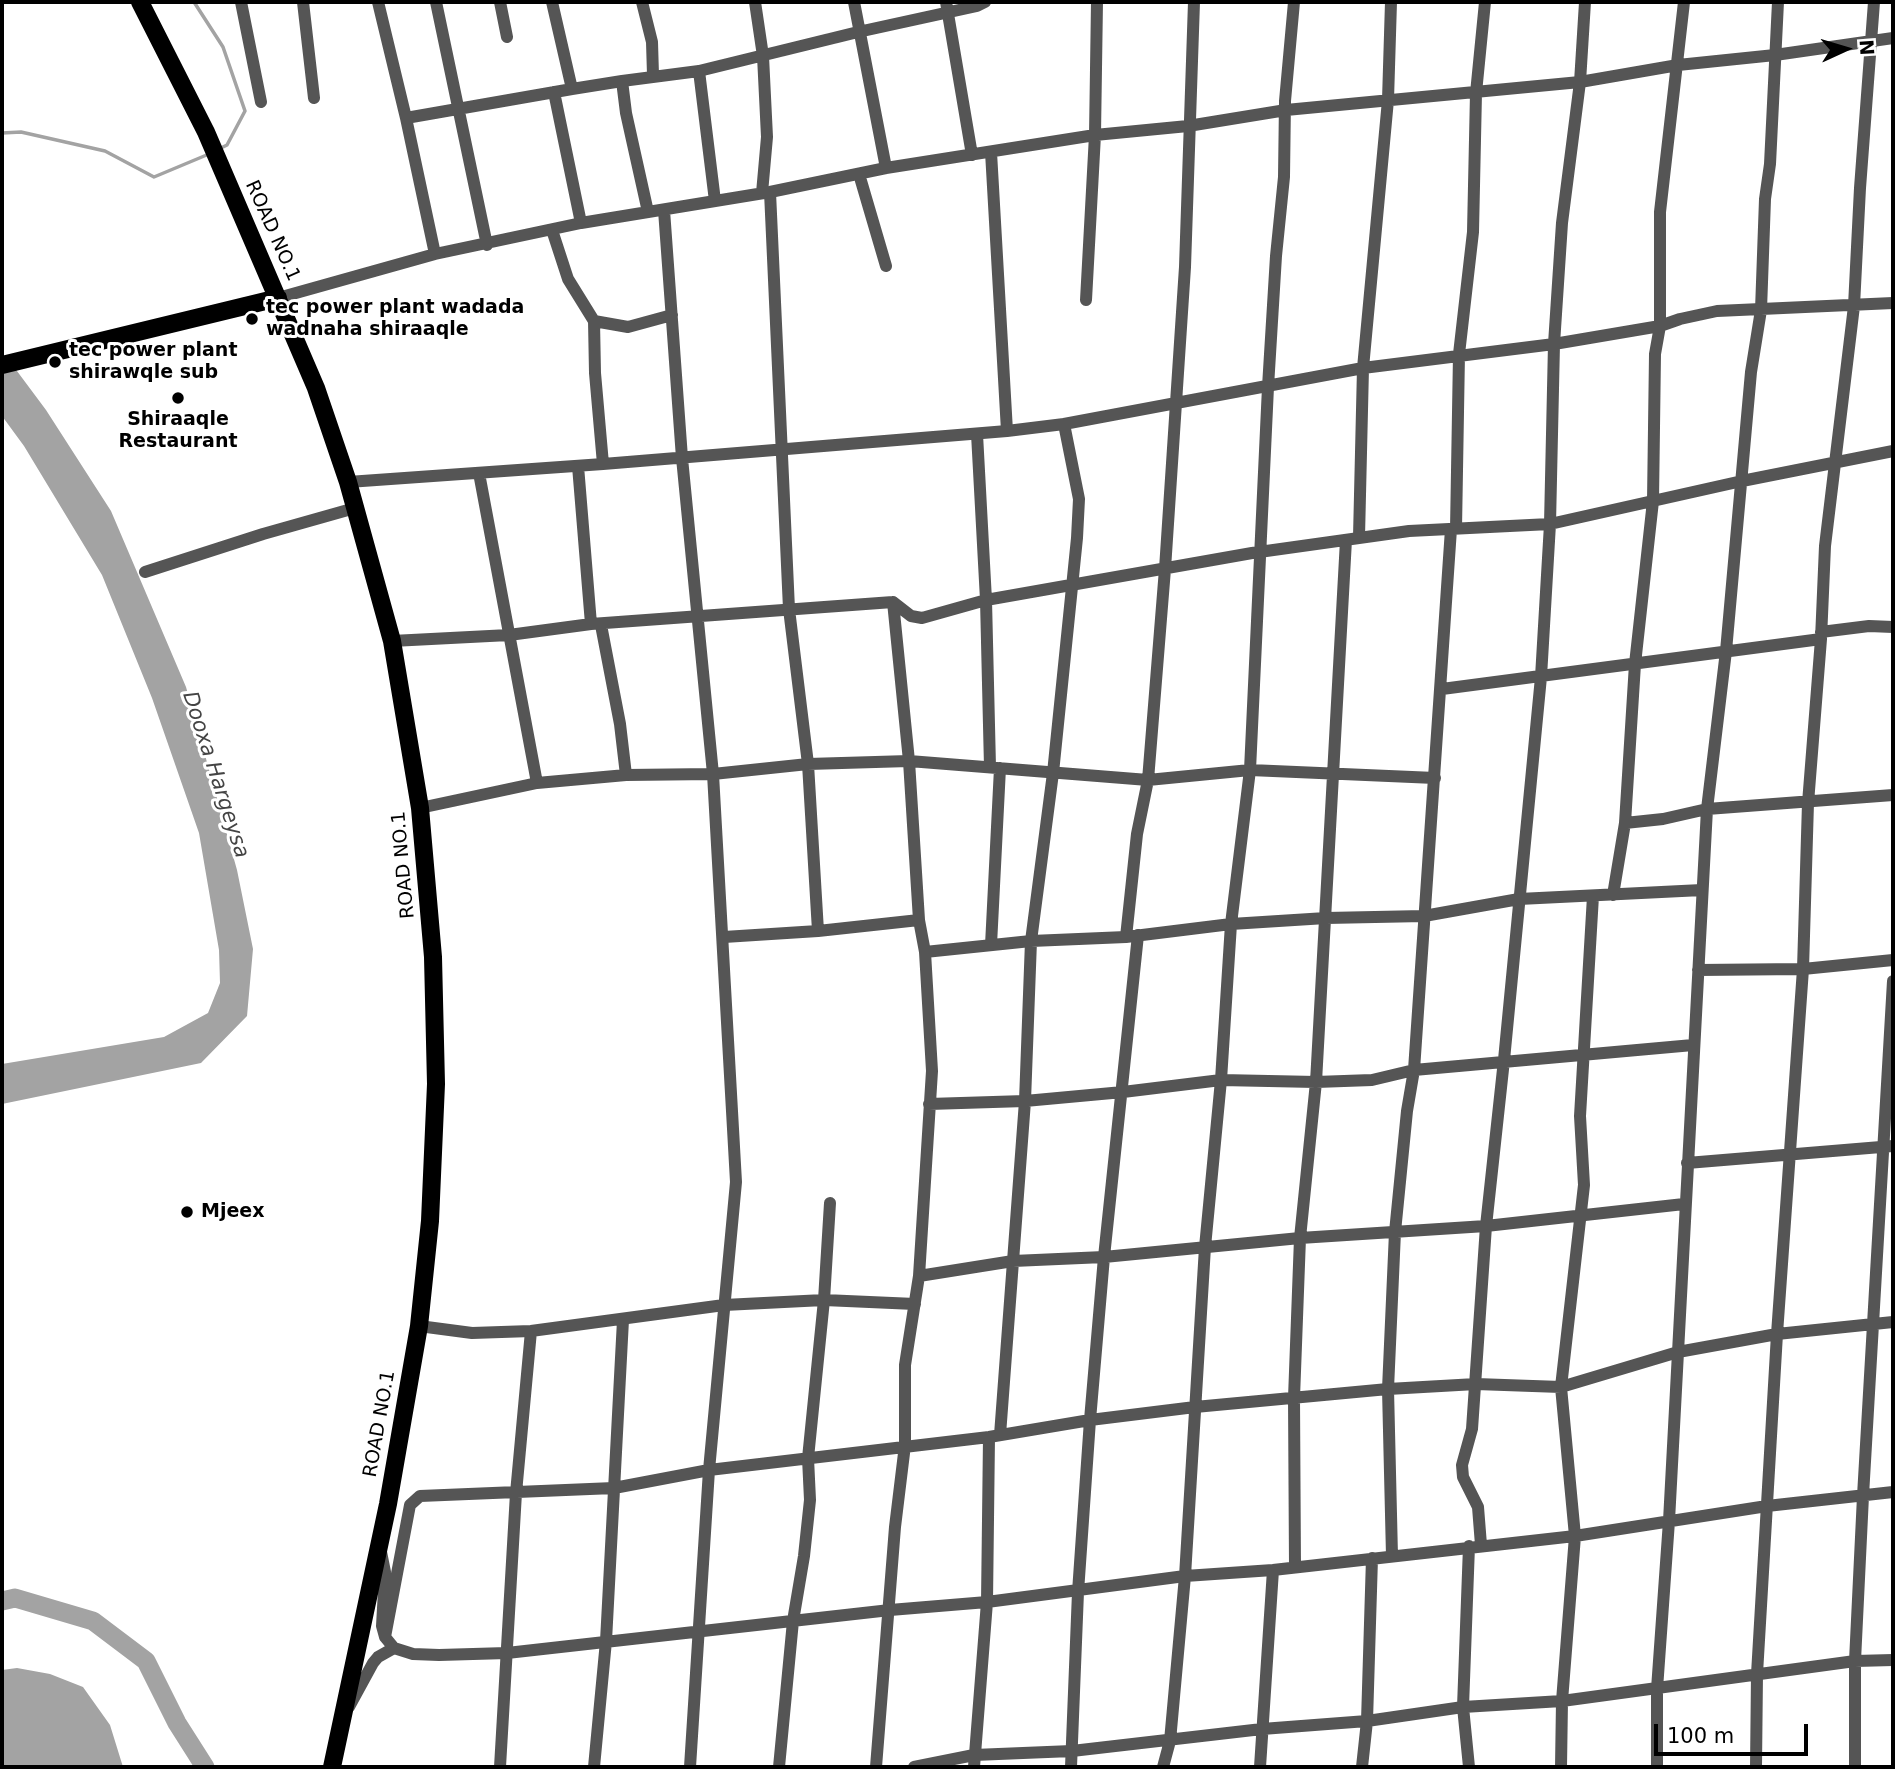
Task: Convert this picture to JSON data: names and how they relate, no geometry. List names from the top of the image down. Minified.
{"streets":{"highway":["ROAD NO.1"]},"water":["Dooxa Hargeysa"],"places":["tec power plant wadada wadnaha shiraaqle","tec power plant shirawqle sub","Shiraaqle Restaurant","Mjeex"],"scale_bar":"100 m","north":"right"}
